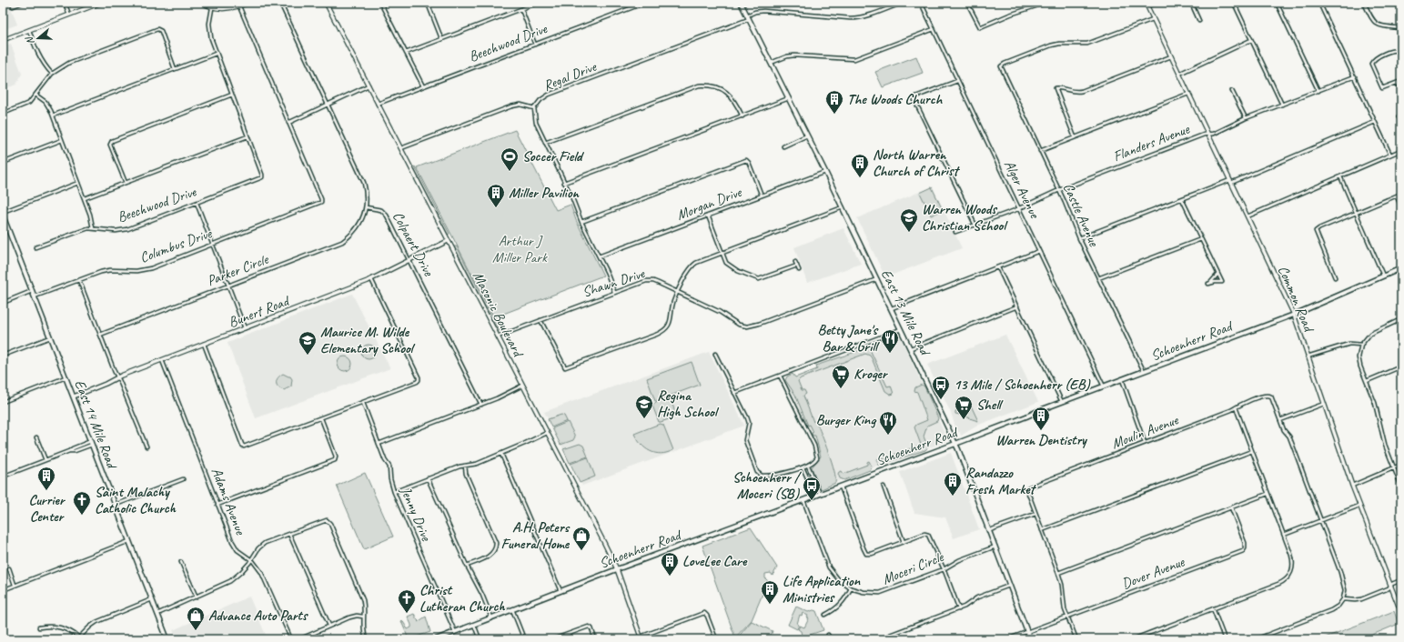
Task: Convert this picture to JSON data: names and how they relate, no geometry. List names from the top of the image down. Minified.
{"streets":{"main road":["East 13 Mile Road","Schoenherr Road","East 14 Mile Road"],"street":["Beechwood Drive","Regal Drive","Flanders Avenue","Alger Avenue","Morgan Drive","Castle Avenue","Colpaert Drive","Columbus Drive","Parker Circle","Shawn Drive","Common Road","Bunert Road","Masonic Boulevard","Moulin Avenue","Adams Avenue","Jenny Drive","Moceri Circle","Dover Avenue"]},"crossings":[["Beechwood Drive","Masonic Boulevard"],["Regal Drive","East 13 Mile Road"],["Regal Drive","Masonic Boulevard"],["Flanders Avenue","Alger Avenue"],["Flanders Avenue","Castle Avenue"],["Flanders Avenue","Common Road"],["Alger Avenue","Schoenherr Road"],["Morgan Drive","East 13 Mile Road"],["Castle Avenue","Common Road"],["Castle Avenue","Schoenherr Road"],["Colpaert Drive","Parker Circle"],["Colpaert Drive","Bunert Road"],["Columbus Drive","East 14 Mile Road"],["Shawn Drive","East 13 Mile Road"],["Shawn Drive","Masonic Boulevard"],["Common Road","Schoenherr Road"],["Bunert Road","Masonic Boulevard"],["Bunert Road","East 14 Mile Road"],["Bunert Road","Adams Avenue"],["East 13 Mile Road","Schoenherr Road"],["East 13 Mile Road","Moceri Circle"],["East 13 Mile Road","Dover Avenue"],["Masonic Boulevard","Schoenherr Road"],["Schoenherr Road","Jenny Drive"],["Schoenherr Road","Moceri Circle"]],"parks":["Arthur J Miller Park"],"places":{"building":["The Woods Church","North Warren Church of Christ","Miller Pavilion","Warren Dentistry","Currier Center","Randazzo Fresh Market","LoveLee Care","Life Application Ministries"],"sports":["Soccer Field"],"school or university":["Warren Woods Christian School","Maurice M. Wilde Elementary School","Regina High School"],"restaurant":["Betty Jane's Bar & Grill","Burger King"],"supermarket":["Kroger","Shell"],"bus stop":["13 Mile / Schoenherr (EB)","Schoenherr / Moceri (SB)"],"church":["Saint Malachy Catholic Church","Christ Lutheran Church"],"shop":["A.H. Peters Funeral Home","Advance Auto Parts"]},"north":"left"}
